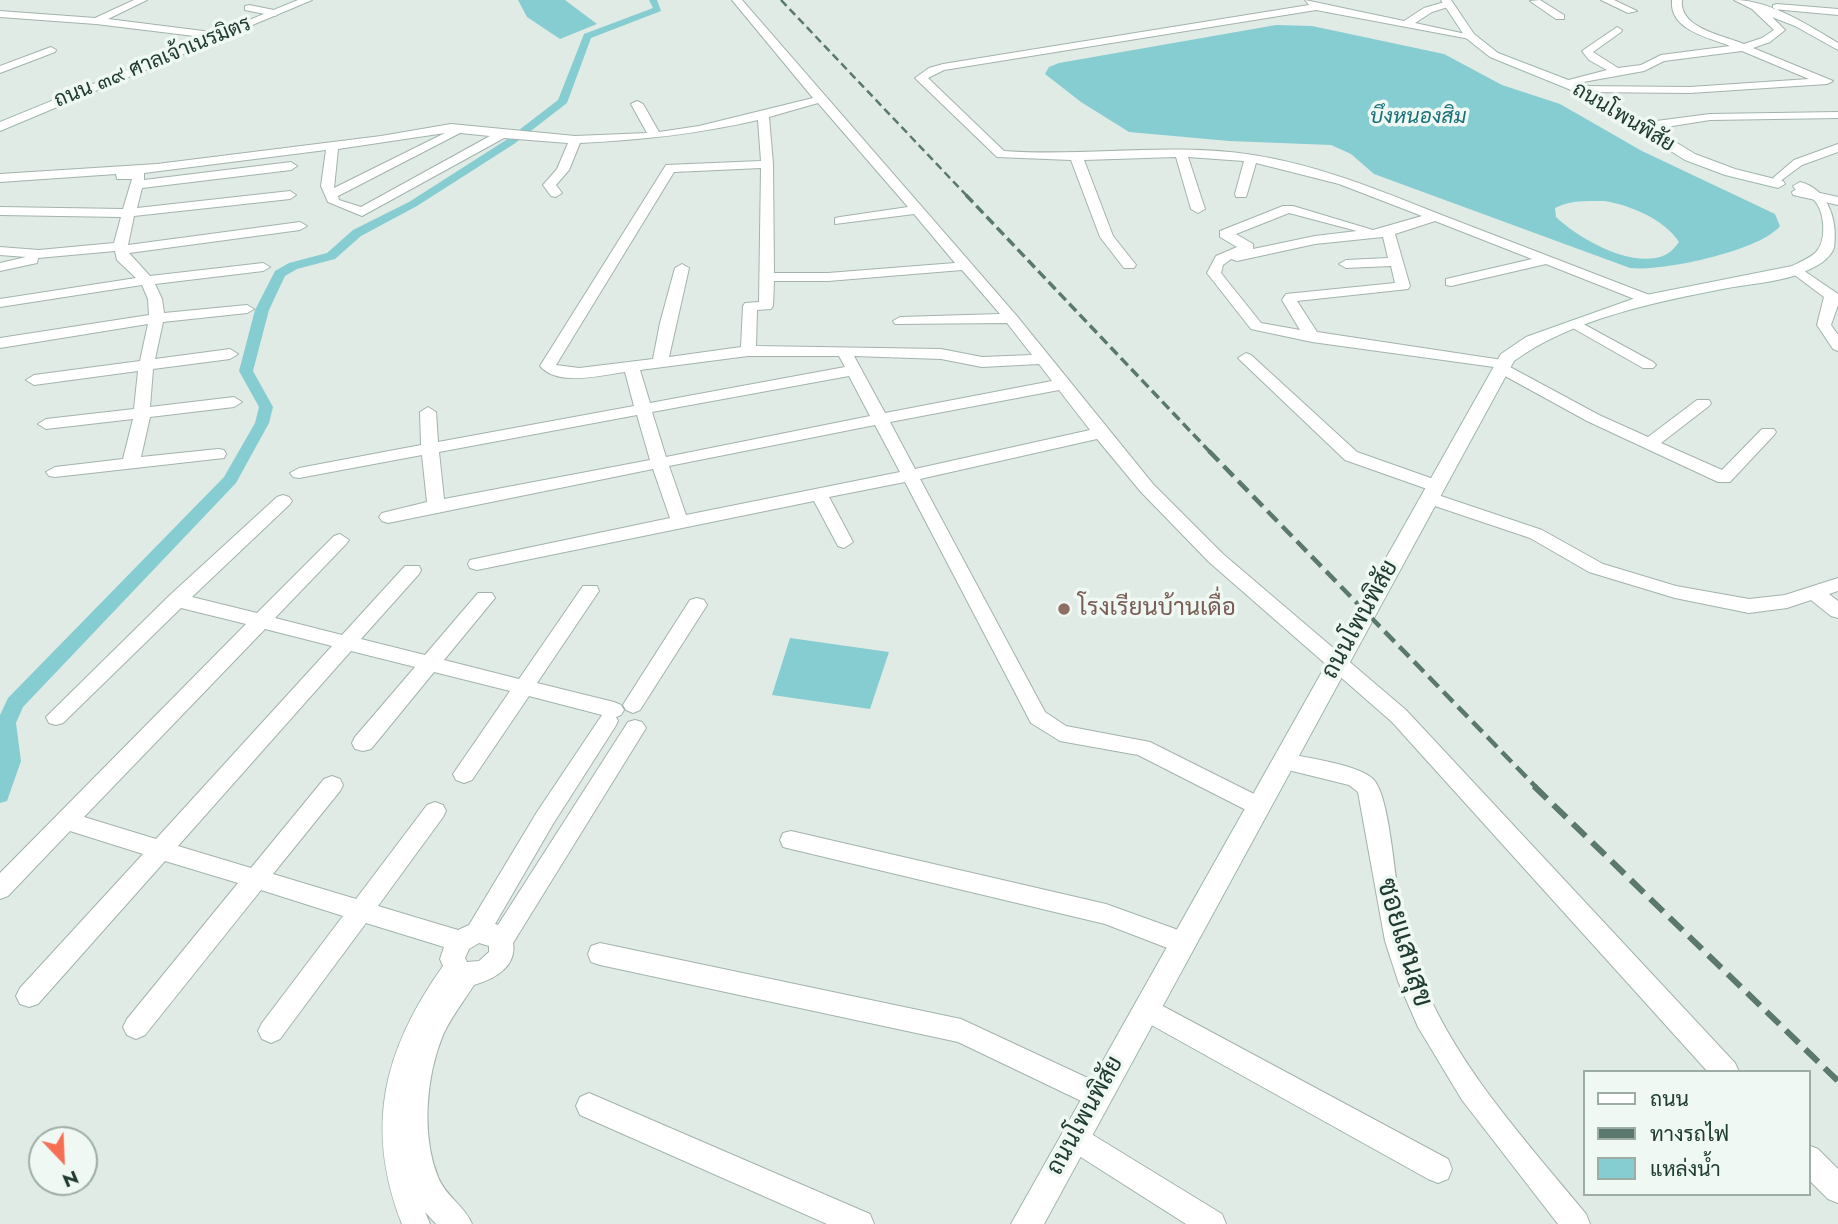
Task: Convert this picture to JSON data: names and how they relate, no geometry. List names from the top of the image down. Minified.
{"streets":{"street":["ถนน ๓๙ ศาลเจ้าเนรมิตร","ถนนโพนพิสัย","ซอยแสนสุข"]},"crossings":[["ถนนโพนพิสัย","ซอยแสนสุข"]],"water":["บึงหนองสิม"],"places":["โรงเรียนบ้านเดื่อ"],"legend":["ถนน","ทางรถไฟ","แหล่งน้ำ"],"north":"bottom right"}
